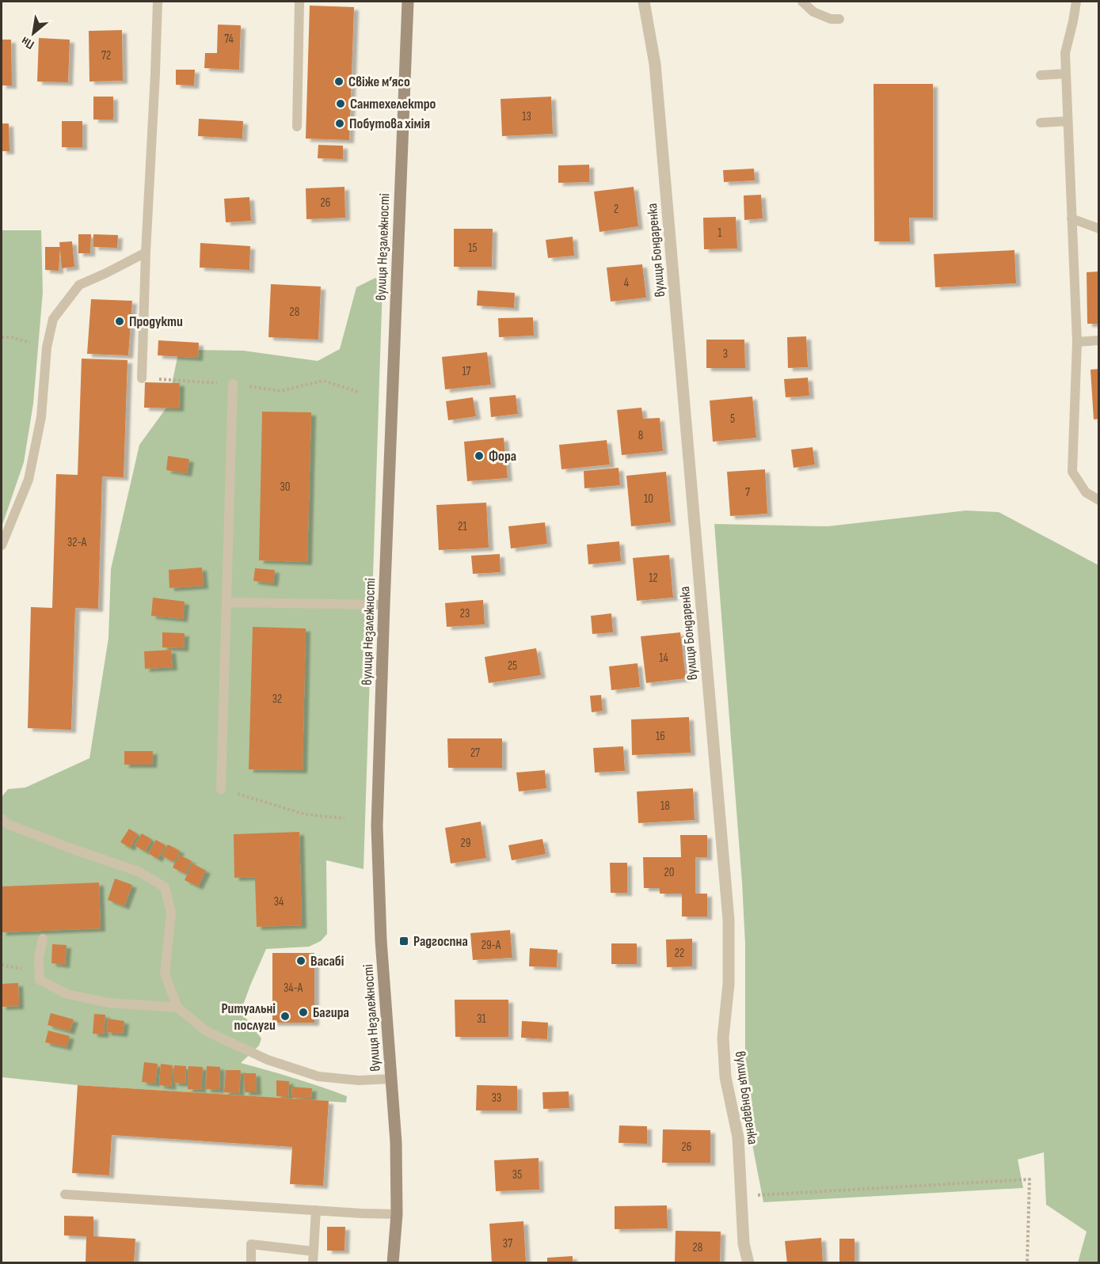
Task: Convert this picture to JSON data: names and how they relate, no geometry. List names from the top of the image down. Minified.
{"streets":{"main road":["вулиця Незалежності"],"street":["вулиця Бондаренка"]},"places":{"other":["Свіже м’ясо","Сантехелектро","Побутова хімія","Продукти","Фора","Васабі","Багира","Ритуальні послуги"],"transit":["Радгоспна"]},"house_numbers":["74","72","13","26","2","1","15","4","28","3","17","5","8","30","7","10","21","32-А","12","23","14","25","32","16","27","18","29","20","34","29-А","22","34-А","31","33","26","35","37","28"],"north":"bottom left"}
